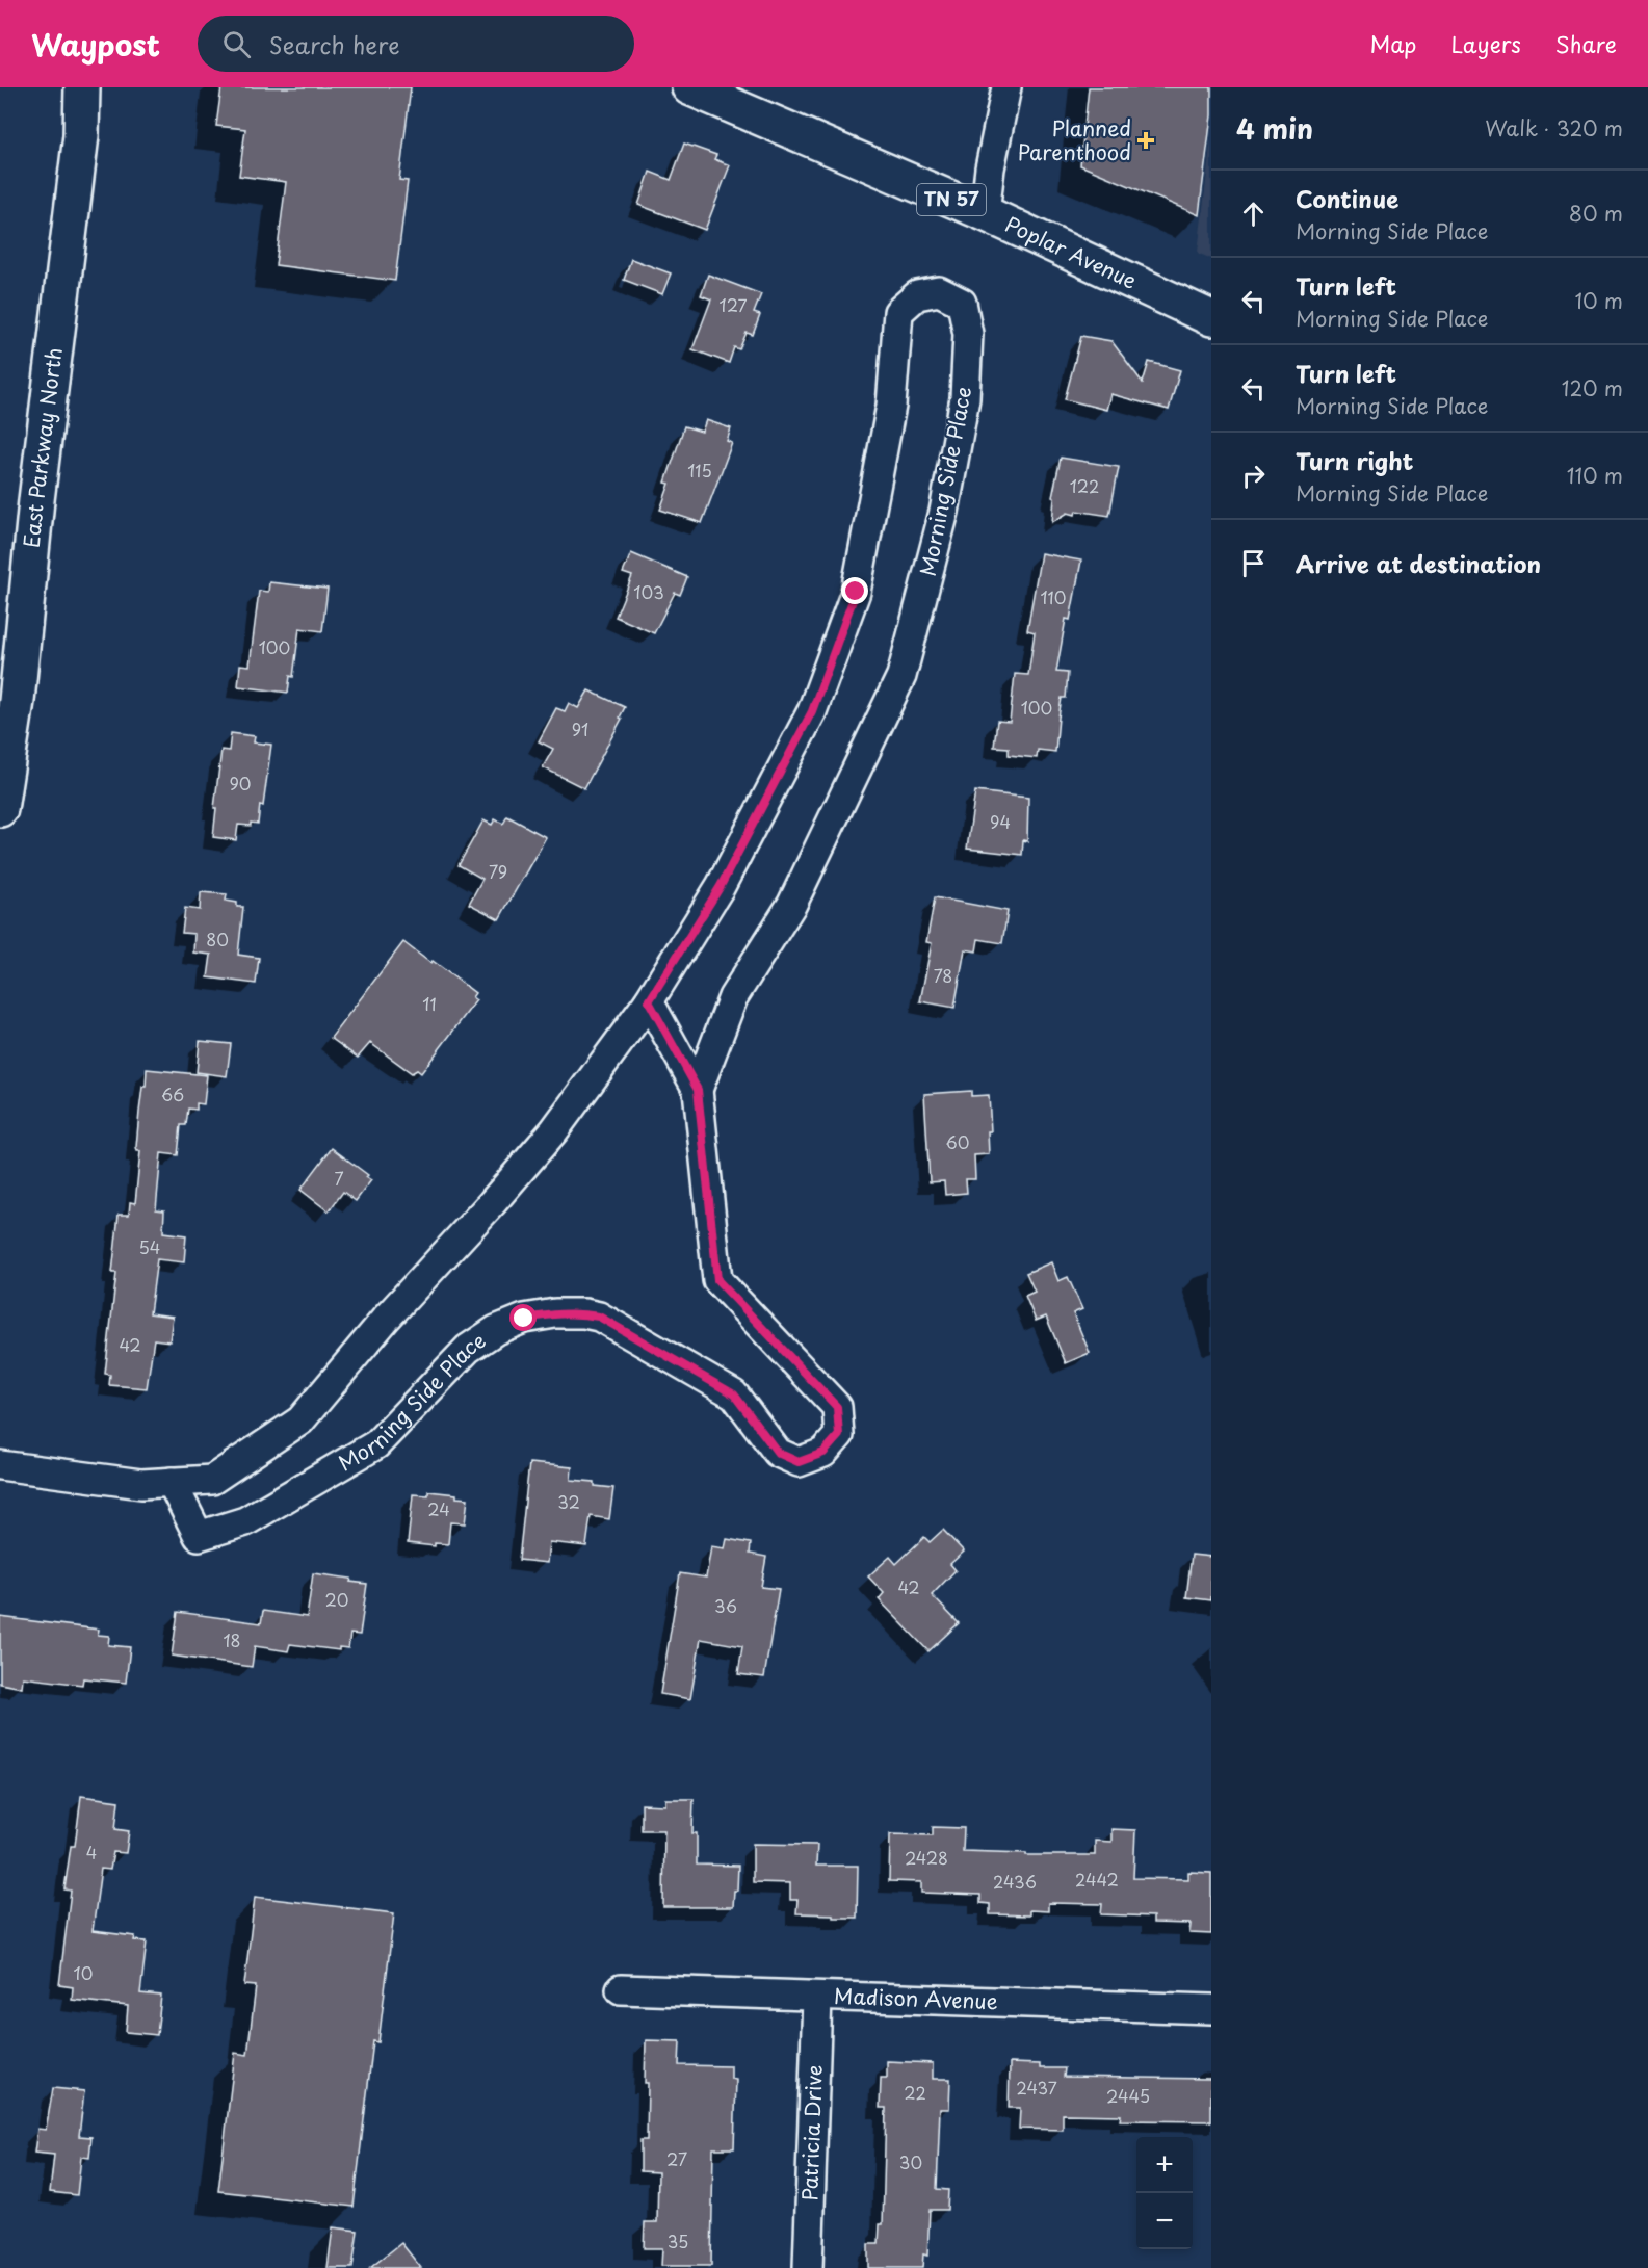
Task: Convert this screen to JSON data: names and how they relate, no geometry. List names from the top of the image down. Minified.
{"streets":{"main road":["TN 57","Poplar Avenue","East Parkway North"],"street":["Morning Side Place","Madison Avenue","Patricia Drive"]},"crossings":[["Madison Avenue","Patricia Drive"]],"places":{"health":["Planned Parenthood"]},"house_numbers":["127","115","122","103","110","100","100","91","90","94","79","80","78","11","66","60","7","54","42","32","24","42","20","36","18","4","2428","2442","2436","10","2437","22","2445","27","30","35"],"page":{"header":"Waypost","search":"Search here","nav":["Map","Layers","Share"],"heading":["4 min","Walk · 320 m"],"list":[["Continue","Morning Side Place","80 m"],["Turn left","Morning Side Place","10 m"],["Turn left","Morning Side Place","120 m"],["Turn right","Morning Side Place","110 m"],"Arrive at destination"],"map_buttons":["+","−"]}}
